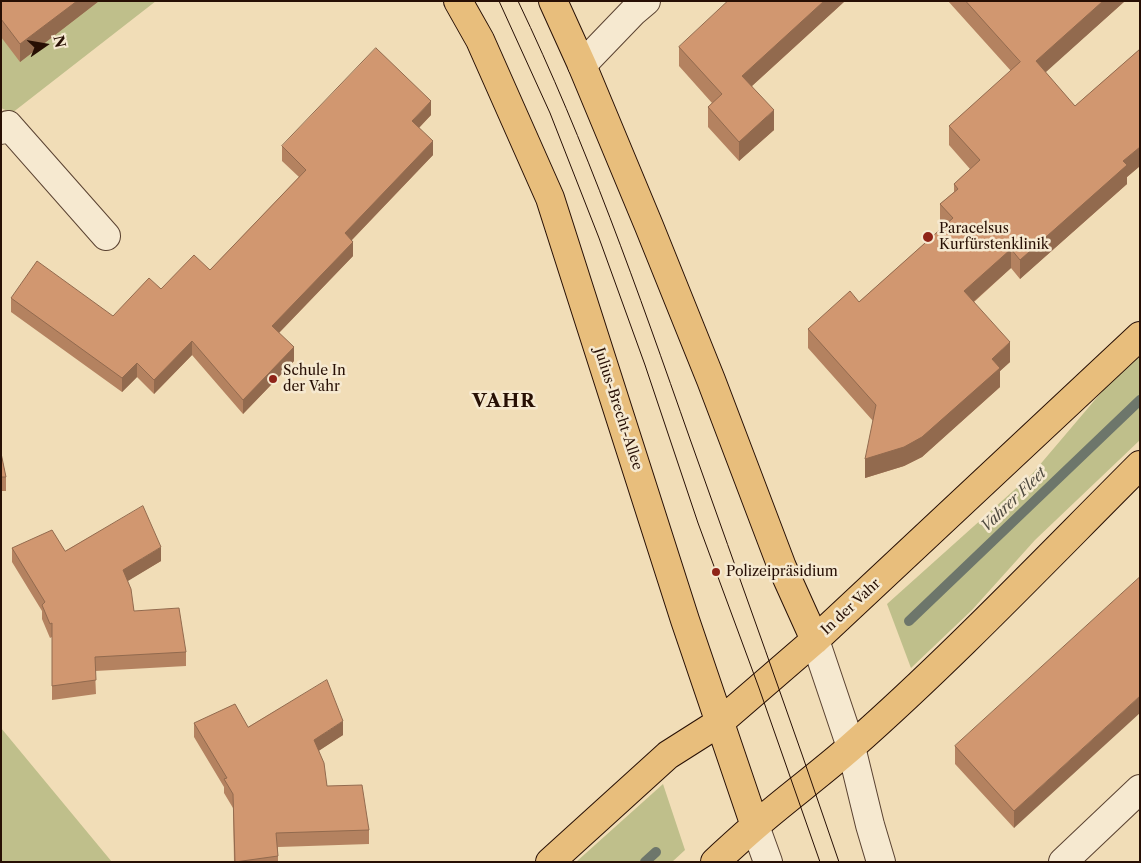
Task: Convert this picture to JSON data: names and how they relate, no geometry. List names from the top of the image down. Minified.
{"streets":{"main road":["Julius-Brecht-Allee","In der Vahr"]},"crossings":[["Julius-Brecht-Allee","In der Vahr"]],"districts":["VAHR"],"water":["Vahrer Fleet"],"places":["Paracelsus Kurfürstenklinik","Schule In der Vahr","Polizeipräsidium"],"north":"right"}
